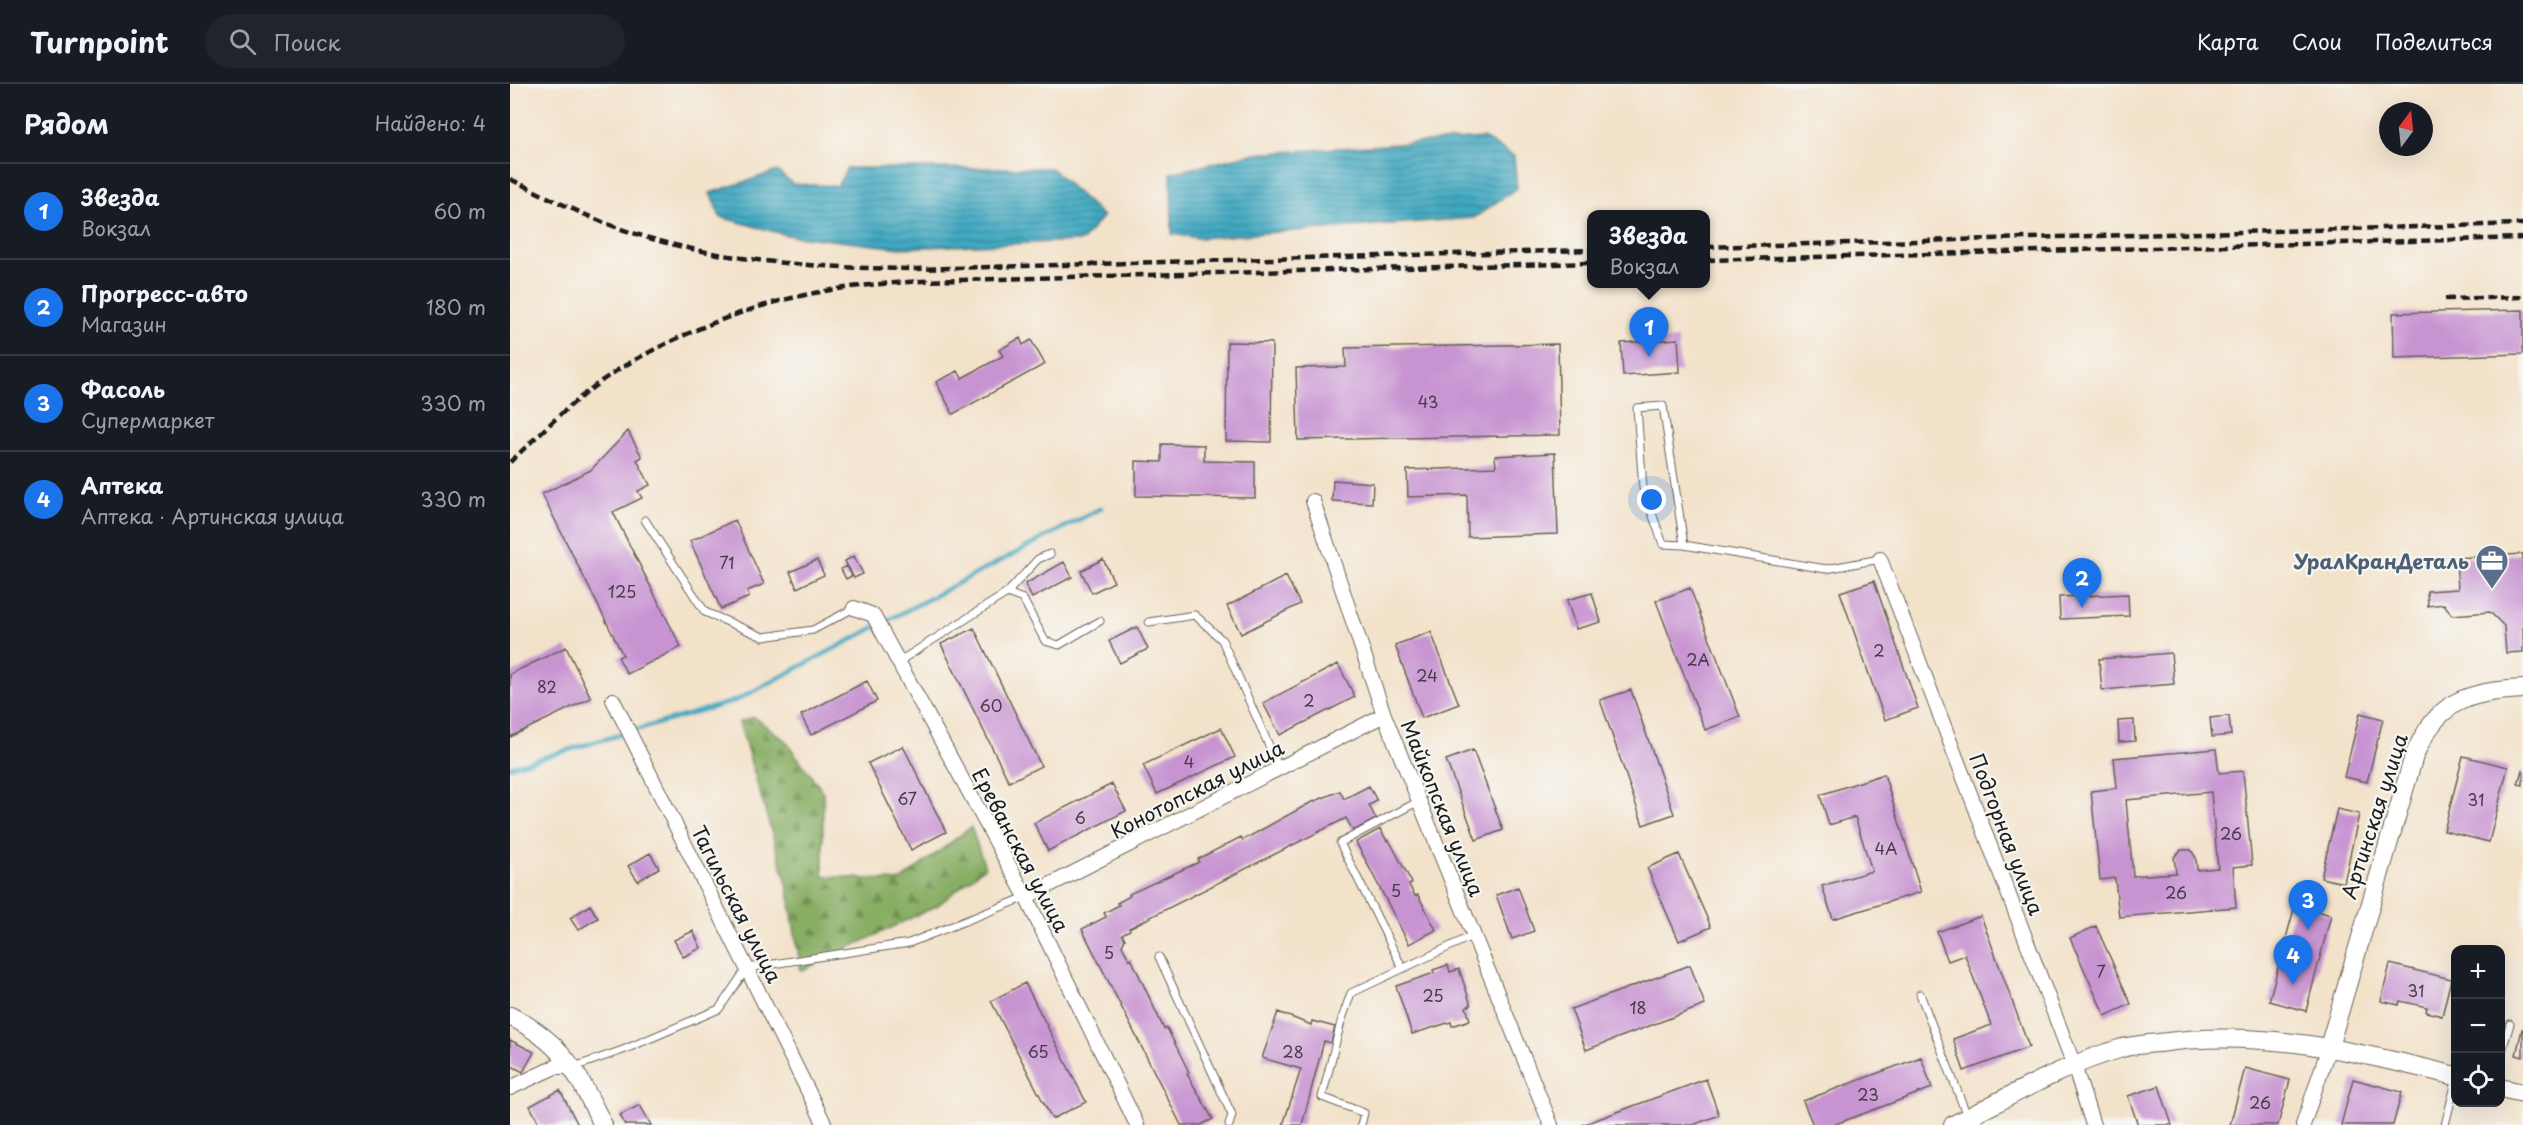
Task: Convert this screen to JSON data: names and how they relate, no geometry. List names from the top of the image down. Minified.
{"streets":{"main road":["Артинская улица"],"street":["Конотопская улица","Майкопская улица","Подгорная улица","Ереванская улица","Тагильская улица"]},"crossings":[["Конотопская улица","Майкопская улица"],["Конотопская улица","Ереванская улица"]],"places":{"office":["УралКранДеталь"]},"house_numbers":["43","71","125","2","2А","24","82","2","60","4","67","31","6","26","4А","5","26","5","7","31","25","18","65","28","23","26"],"north":"top","page":{"header":"Turnpoint","search":"Поиск","nav":["Карта","Слои","Поделиться"],"heading":["Рядом","Найдено: 4"],"list":[{"mark":"1","name":"Звезда","note":"Вокзал","value":"60 m"},{"mark":"2","name":"Прогресс-авто","note":"Магазин","value":"180 m"},{"mark":"3","name":"Фасоль","note":"Супермаркет","value":"330 m"},{"mark":"4","name":"Аптека","note":"Аптека · Артинская улица","value":"330 m"}],"popup":["Звезда","Вокзал"],"pins":["1","2","3","4"],"map_buttons":["+","−"]}}
